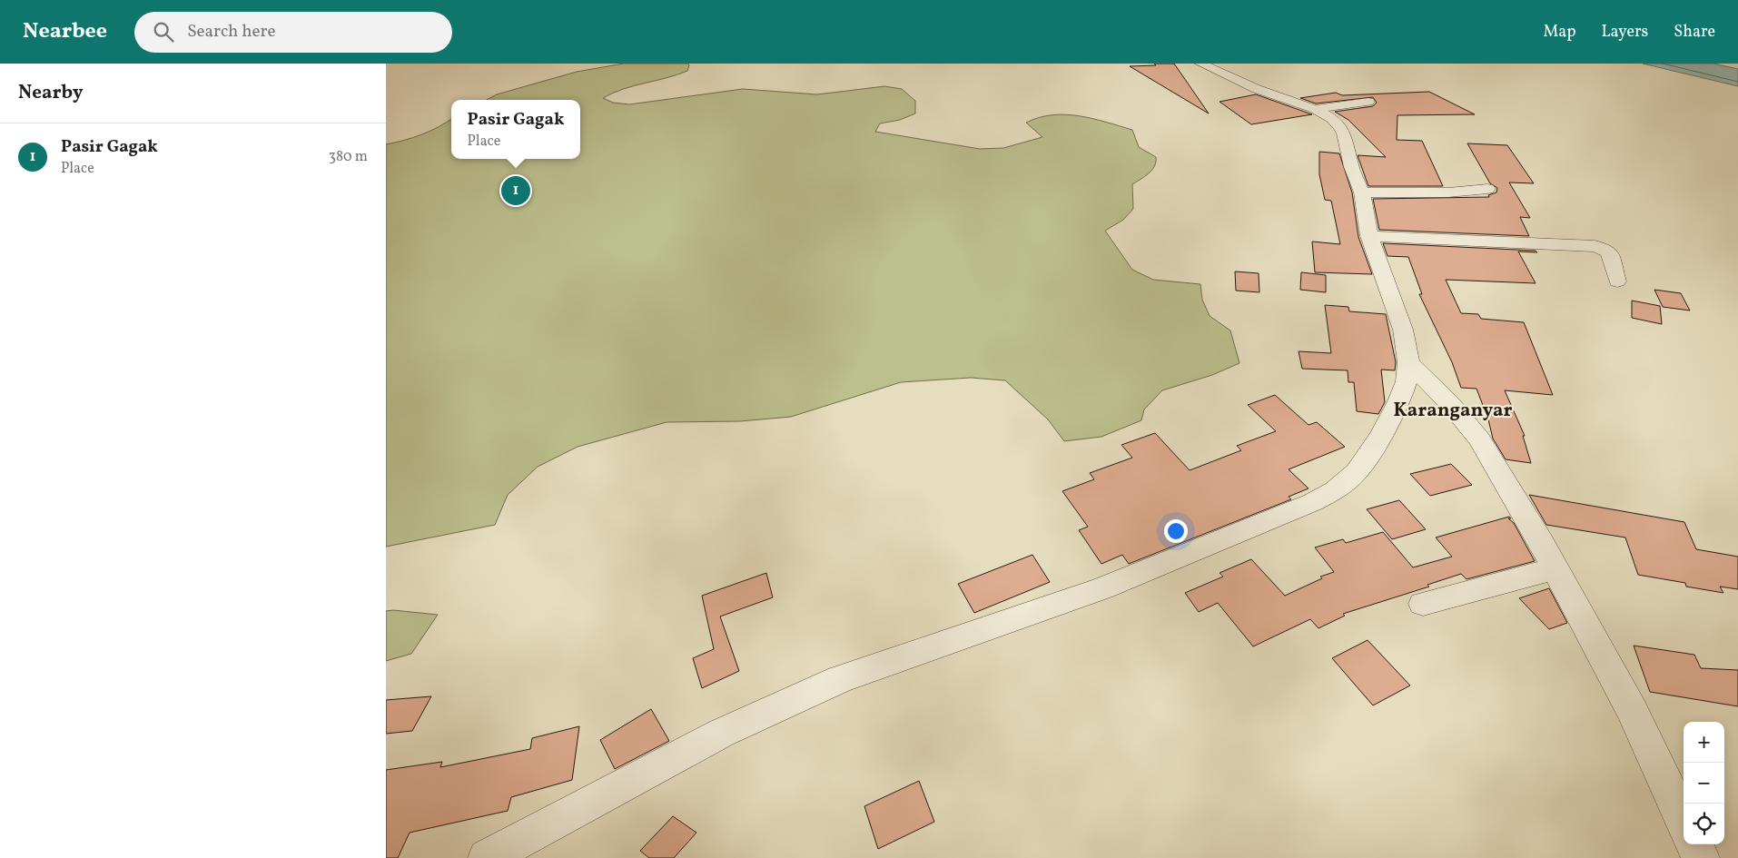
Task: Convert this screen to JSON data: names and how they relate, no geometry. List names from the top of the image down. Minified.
{"districts":["Karanganyar"],"page":{"header":"Nearbee","search":"Search here","nav":["Map","Layers","Share"],"heading":"Nearby","popup":["Pasir Gagak","Place"],"list":[{"mark":"1","name":"Pasir Gagak","note":"Place","value":"380 m"}],"pins":"1","map_buttons":["+","−"]}}
